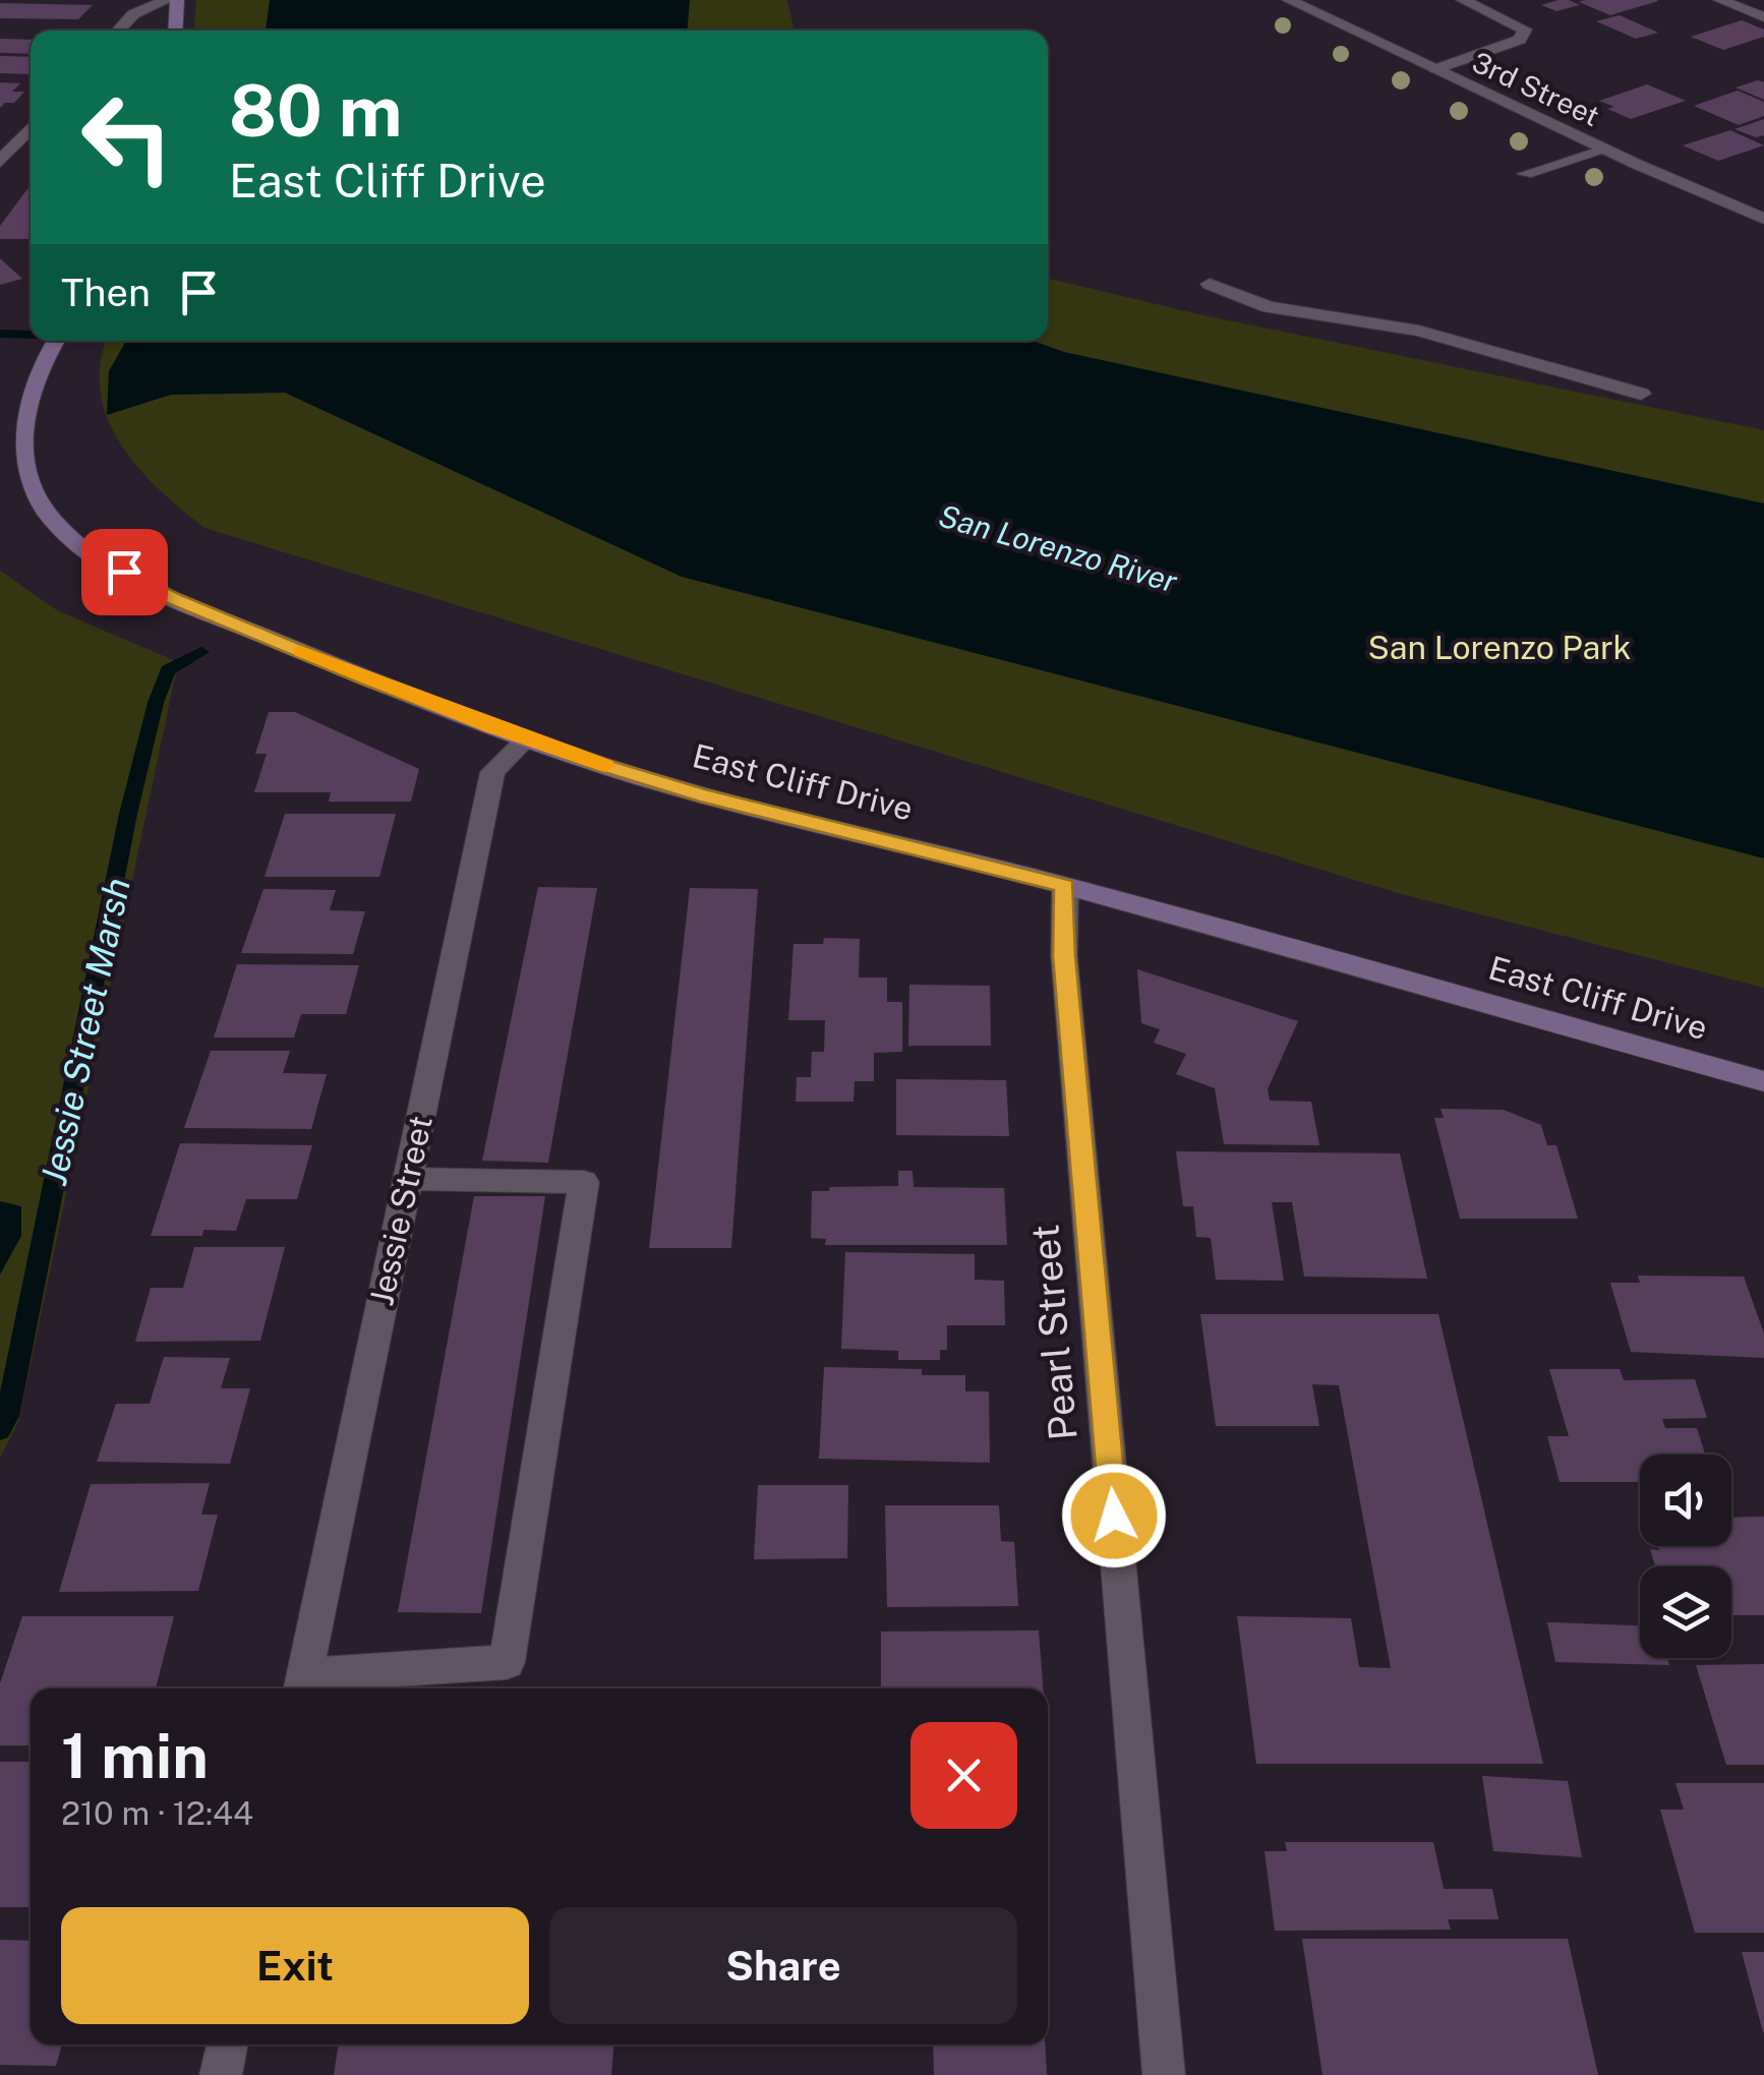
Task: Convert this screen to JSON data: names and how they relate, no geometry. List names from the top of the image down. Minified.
{"streets":{"main road":["East Cliff Drive"],"street":["3rd Street","Jessie Street","Pearl Street"]},"crossings":[["East Cliff Drive","Jessie Street"],["East Cliff Drive","Pearl Street"]],"water":["San Lorenzo River","Jessie Street Marsh"],"parks":["San Lorenzo Park"],"page":{"turn":["80 m","East Cliff Drive"],"then":"Then","heading":["1 min","210 m · 12:44"],"buttons":["Exit","Share"]}}
